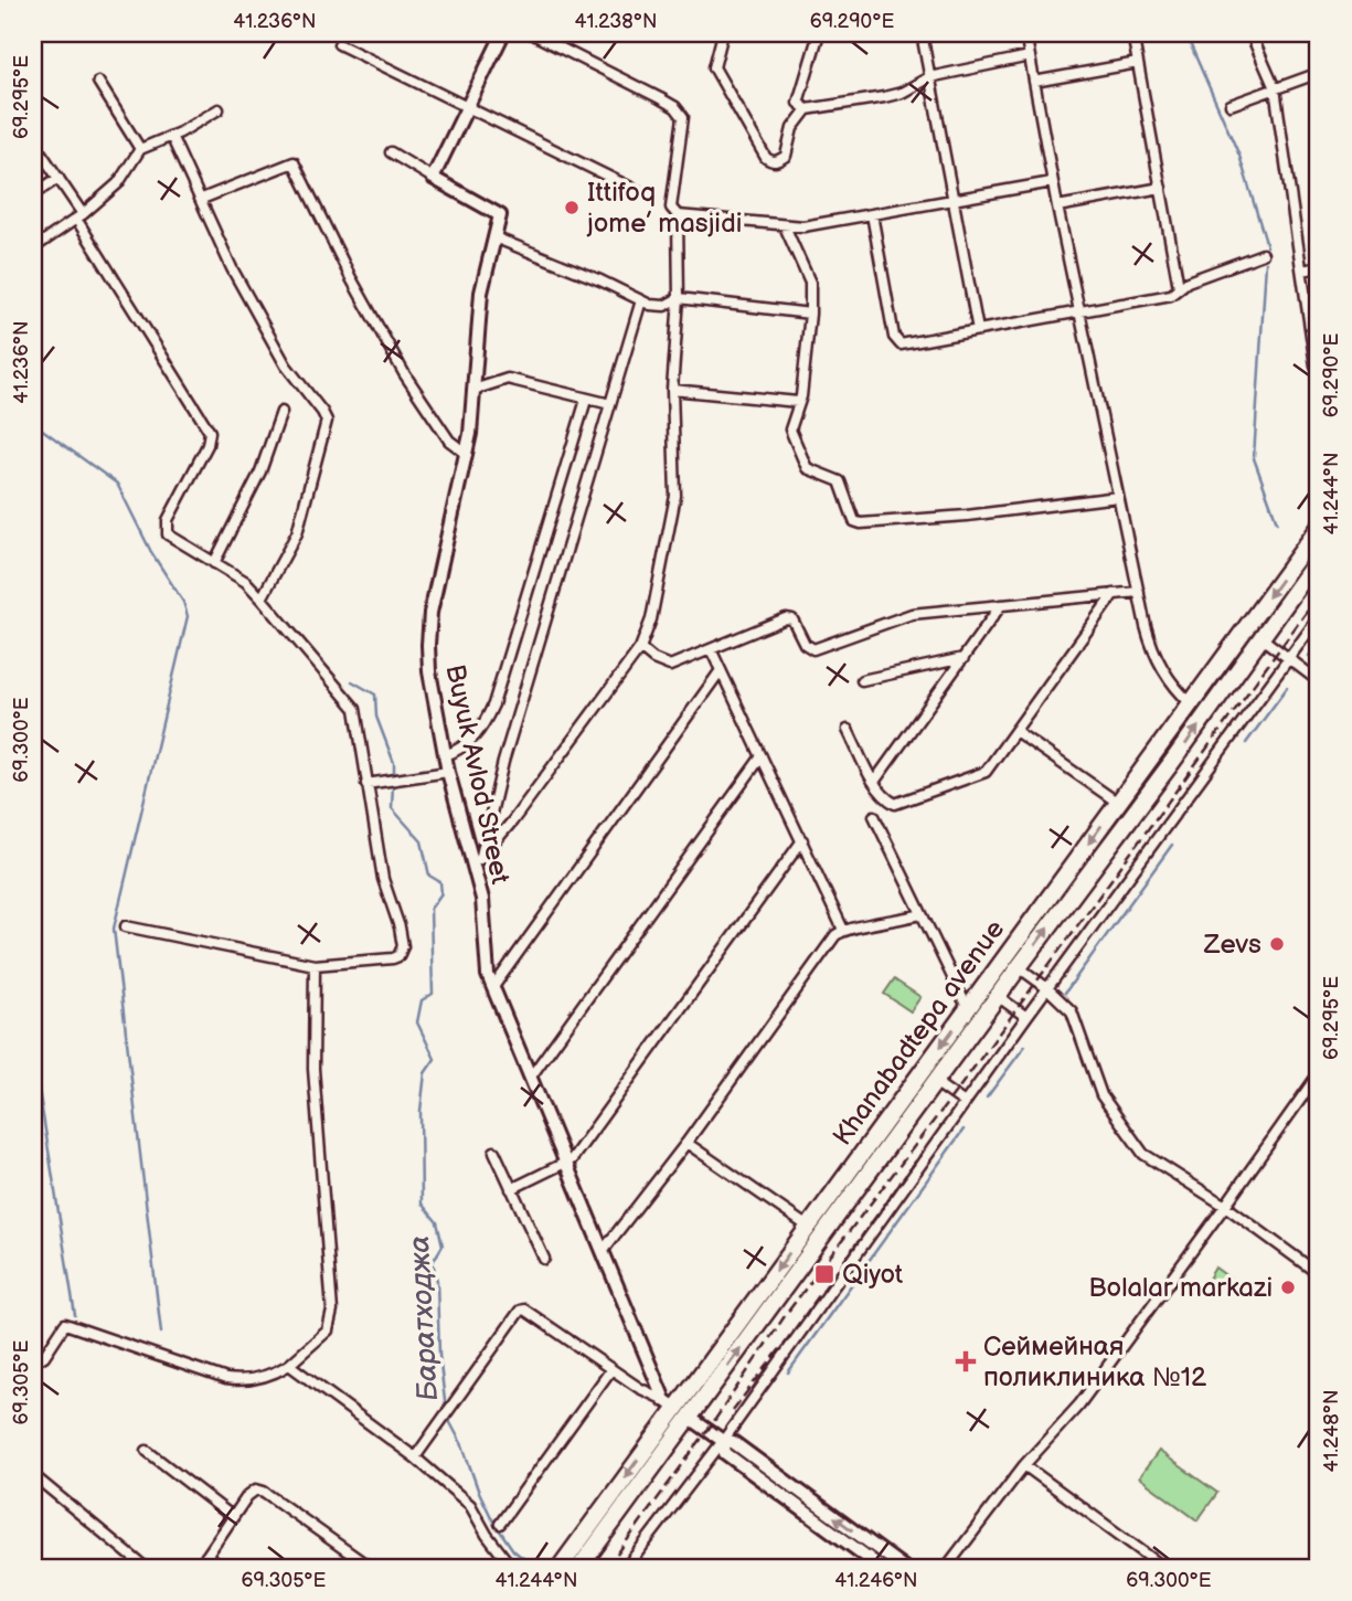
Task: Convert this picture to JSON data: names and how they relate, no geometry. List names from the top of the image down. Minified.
{"streets":{"highway":["Khanabadtepa avenue"],"street":["Buyuk Avlod Street"]},"crossings":[["Buyuk Avlod Street","Khanabadtepa avenue"]],"water":["Баратходжа"],"places":{"other":["Ittifoq jome’ masjidi","Zevs","Bolalar markazi"],"transit":["Qiyot"],"health":["Сеймейная поликлиника №12"]},"coordinates":["41.236°N","41.238°N","69.290°E","69.295°E","41.244°N","69.300°E","69.305°E","41.248°N","41.246°N"]}
